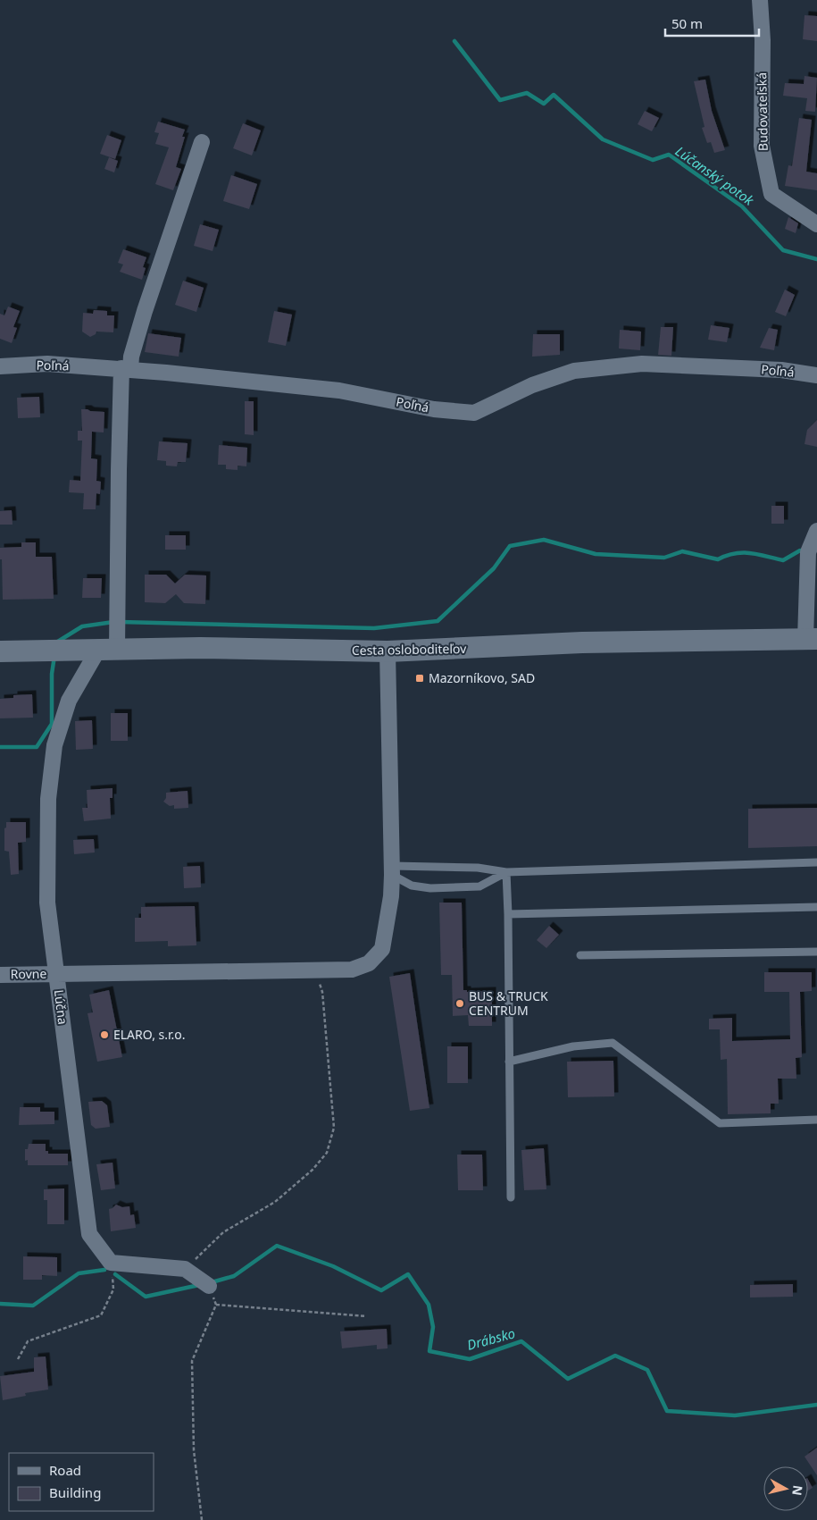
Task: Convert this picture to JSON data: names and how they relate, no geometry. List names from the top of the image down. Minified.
{"streets":{"main road":["Cesta osloboditeľov"],"street":["Budovateľská","Poľná","Rovne","Lúčna"]},"crossings":[["Cesta osloboditeľov","Rovne"],["Cesta osloboditeľov","Lúčna"],["Rovne","Lúčna"]],"water":["Lúčanský potok","Drábsko"],"places":{"transit":["Mazorníkovo, SAD"],"other":["BUS & TRUCK CENTRUM","ELARO, s.r.o."]},"legend":["Road","Building"],"scale_bar":"50 m","north":"right"}
